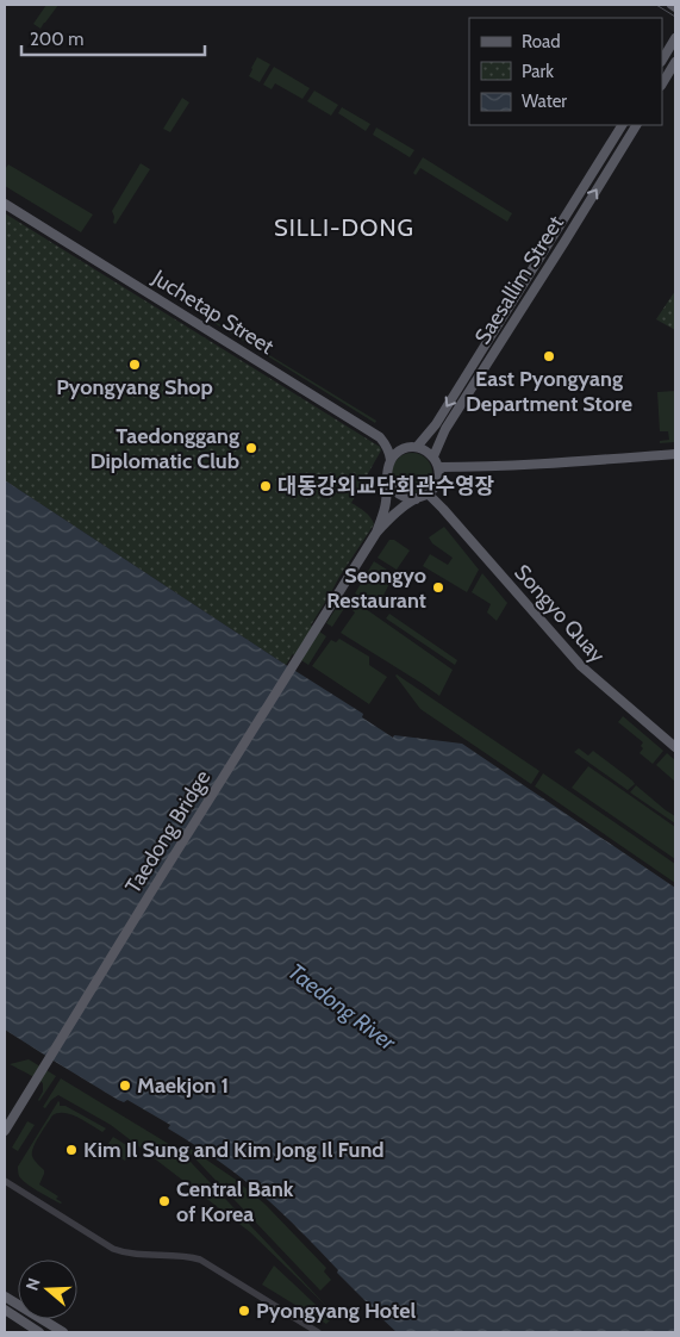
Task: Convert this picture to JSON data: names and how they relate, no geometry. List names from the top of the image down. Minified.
{"streets":{"main road":["Saesallim Street","Juchetap Street","Songyo Quay","Taedong Bridge"]},"crossings":[["Saesallim Street","Juchetap Street"],["Saesallim Street","Songyo Quay"],["Juchetap Street","Songyo Quay"]],"districts":["SILLI-DONG"],"water":["Taedong River"],"places":["East Pyongyang Department Store","Pyongyang Shop","Taedonggang Diplomatic Club","대동강외교단회관수영장","Seongyo Restaurant","Maekjon 1","Kim Il Sung and Kim Jong Il Fund","Central Bank of Korea","Pyongyang Hotel"],"legend":["Road","Park","Water"],"scale_bar":"200 m","north":"left"}
